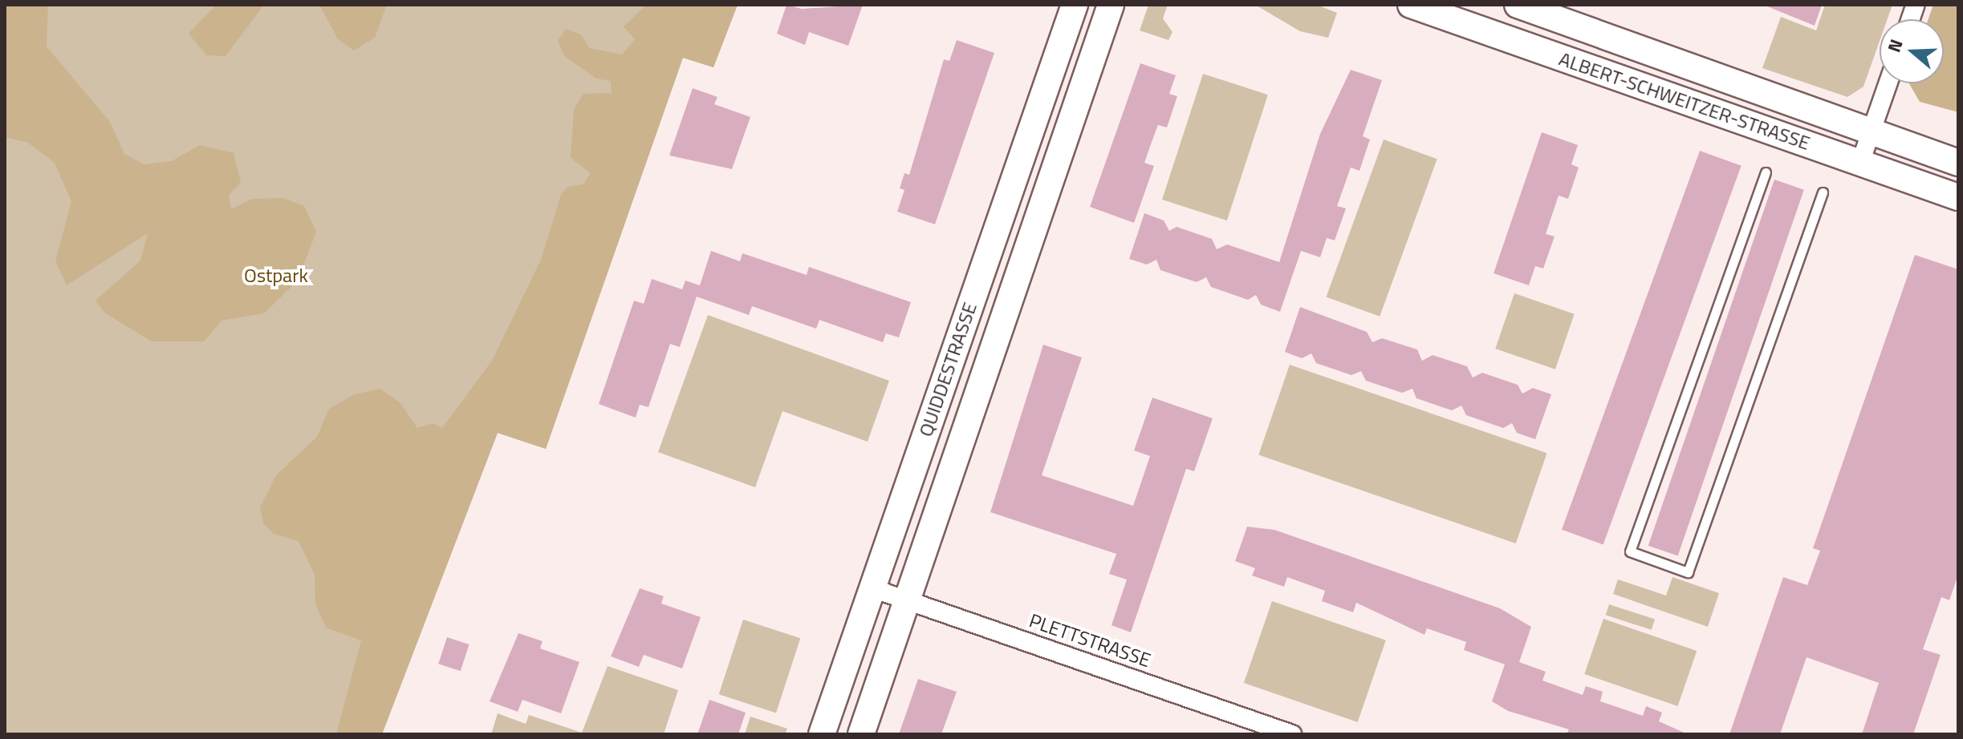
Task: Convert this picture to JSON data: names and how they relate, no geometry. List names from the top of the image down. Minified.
{"streets":{"main road":["ALBERT-SCHWEITZER-STRASSE","QUIDDESTRASSE"],"street":["PLETTSTRASSE"]},"crossings":[["QUIDDESTRASSE","PLETTSTRASSE"]],"parks":["Ostpark"],"north":"left"}
